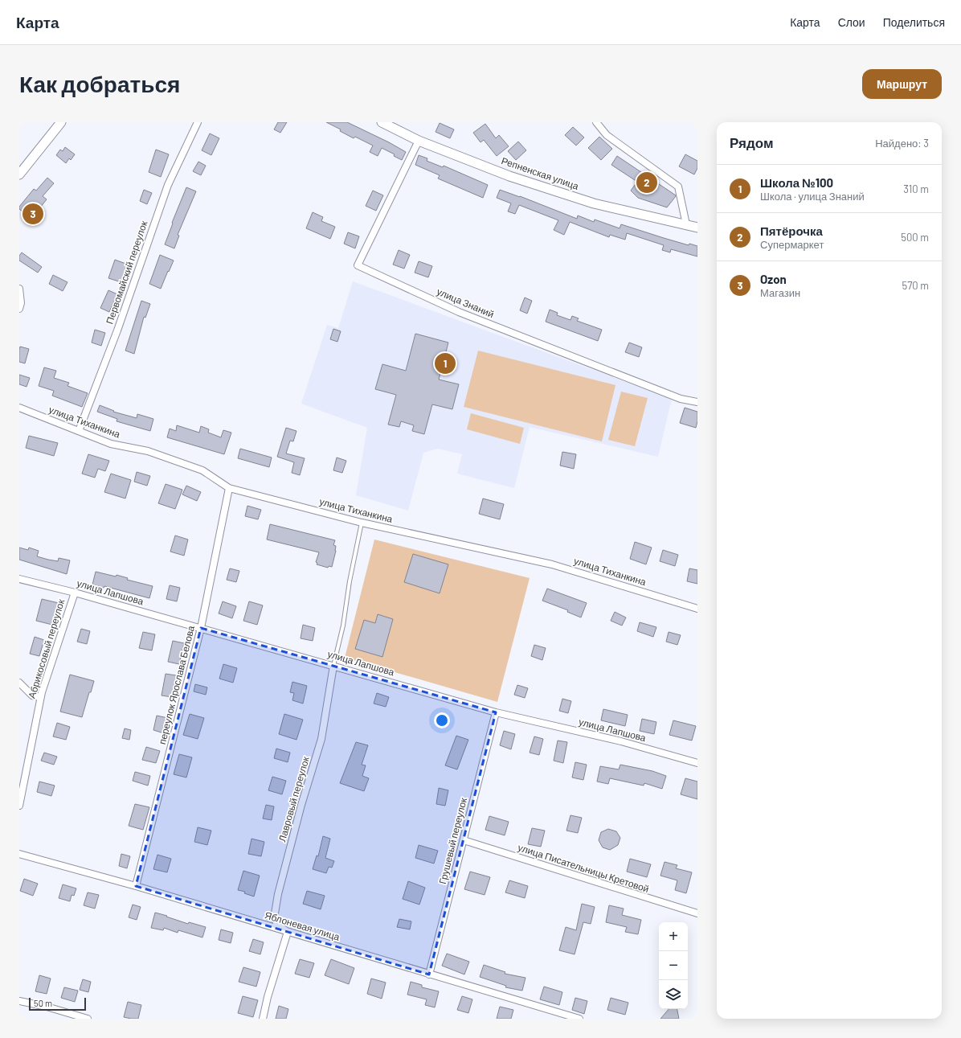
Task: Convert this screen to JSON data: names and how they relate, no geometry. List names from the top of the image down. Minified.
{"streets":{"street":["Репненская улица","Первомайский переулок","улица Знаний","улица Тиханкина","улица Лапшова","Абрикосовый переулок","переулок Ярослава Белова","Лавровый переулок","Грушевый переулок","улица Писательницы Кретовой","Яблоневая улица"]},"crossings":[["Репненская улица","улица Знаний"],["Первомайский переулок","улица Тиханкина"],["улица Тиханкина","переулок Ярослава Белова"],["улица Лапшова","Абрикосовый переулок"],["улица Лапшова","переулок Ярослава Белова"],["улица Лапшова","Лавровый переулок"],["улица Лапшова","Грушевый переулок"],["переулок Ярослава Белова","Яблоневая улица"],["Лавровый переулок","Яблоневая улица"],["Грушевый переулок","улица Писательницы Кретовой"],["Грушевый переулок","Яблоневая улица"]],"scale_bar":"50 m","page":{"header":"Карта","nav":["Карта","Слои","Поделиться"],"buttons":"Маршрут","title":"Как добраться","heading":["Рядом","Найдено: 3"],"list":[{"mark":"1","name":"Школа №100","note":"Школа · улица Знаний","value":"310 m"},{"mark":"2","name":"Пятёрочка","note":"Супермаркет","value":"500 m"},{"mark":"3","name":"Ozon","note":"Магазин","value":"570 m"}],"pins":["2","3","1"],"map_buttons":["+","−"],"scale":"50 m"}}
